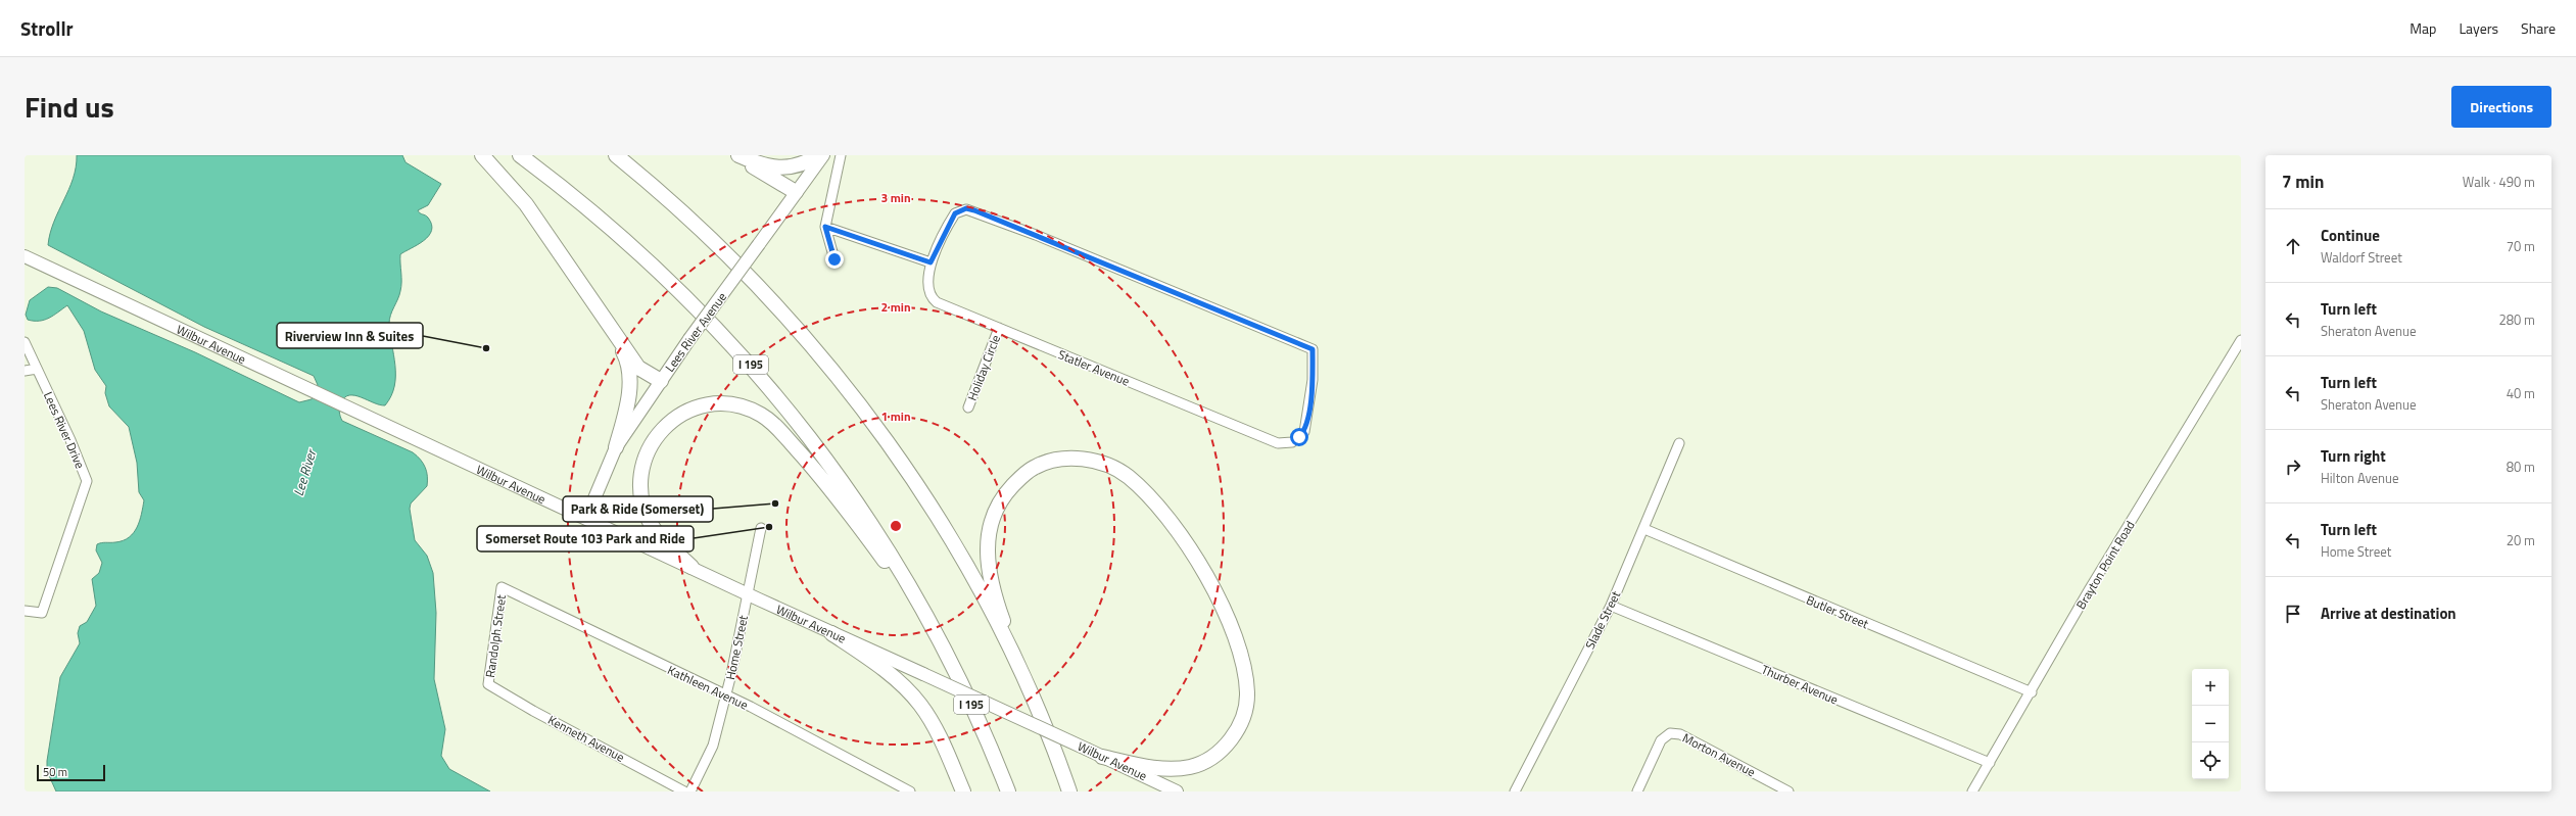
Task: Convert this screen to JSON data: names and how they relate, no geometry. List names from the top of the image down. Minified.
{"streets":{"highway":["I 195"],"main road":["Lees River Avenue","Wilbur Avenue"],"street":["Holiday Circle","Statler Avenue","Lees River Drive","Brayton Point Road","Butler Street","Slade Street","Randolph Street","Home Street","Thurber Avenue","Kathleen Avenue","Kenneth Avenue","Morton Avenue"]},"crossings":[["Lees River Avenue","Wilbur Avenue"],["Wilbur Avenue","Home Street"],["Holiday Circle","Statler Avenue"],["Brayton Point Road","Butler Street"],["Brayton Point Road","Thurber Avenue"],["Butler Street","Slade Street"],["Slade Street","Thurber Avenue"],["Randolph Street","Kathleen Avenue"],["Randolph Street","Kenneth Avenue"],["Home Street","Kathleen Avenue"]],"water":["Lee River"],"places":["Riverview Inn & Suites","Park & Ride (Somerset)","Somerset Route 103 Park and Ride"],"scale_bar":"50 m","page":{"header":"Strollr","nav":["Map","Layers","Share"],"title":"Find us","buttons":"Directions","heading":["7 min","Walk · 490 m"],"list":[["Continue","Waldorf Street","70 m"],["Turn left","Sheraton Avenue","280 m"],["Turn left","Sheraton Avenue","40 m"],["Turn right","Hilton Avenue","80 m"],["Turn left","Home Street","20 m"],"Arrive at destination"],"map_buttons":["+","−"],"scale":"50 m"},"rings":["3 min","2 min","1 min"]}
